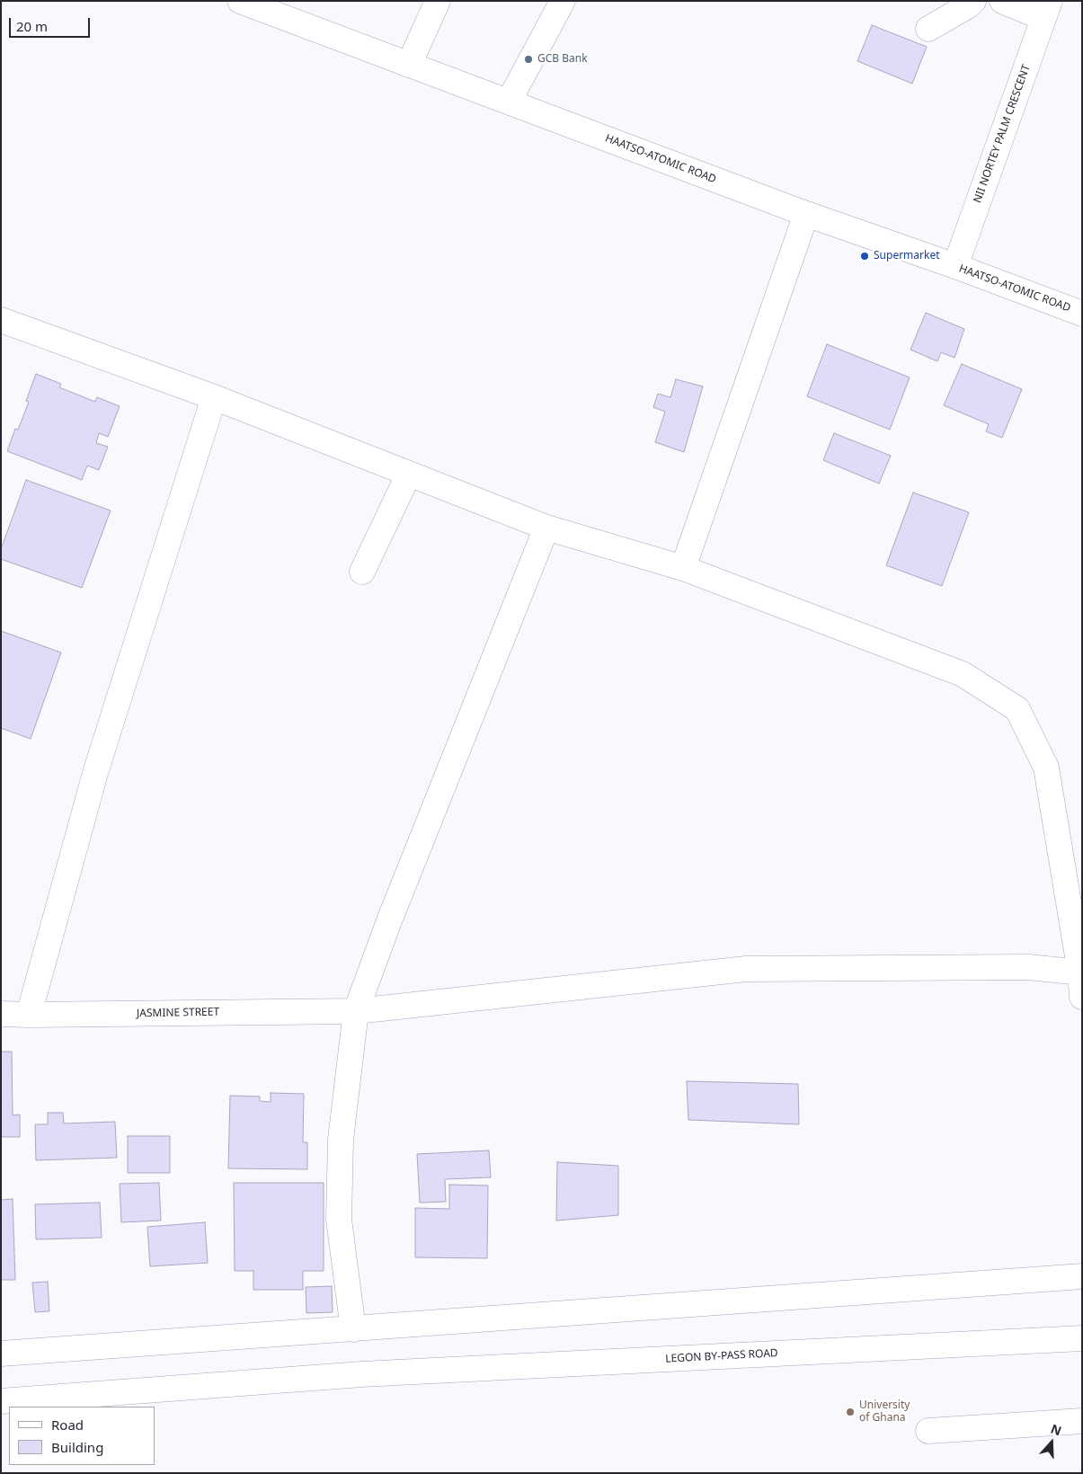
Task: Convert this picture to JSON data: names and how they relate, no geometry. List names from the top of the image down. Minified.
{"streets":{"street":["NII NORTEY PALM CRESCENT","HAATSO-ATOMIC ROAD","JASMINE STREET","LEGON BY-PASS ROAD"]},"crossings":[["NII NORTEY PALM CRESCENT","HAATSO-ATOMIC ROAD"]],"places":["GCB Bank","Supermarket","University of Ghana"],"legend":["Road","Building"],"scale_bar":"20 m","north":"top"}
